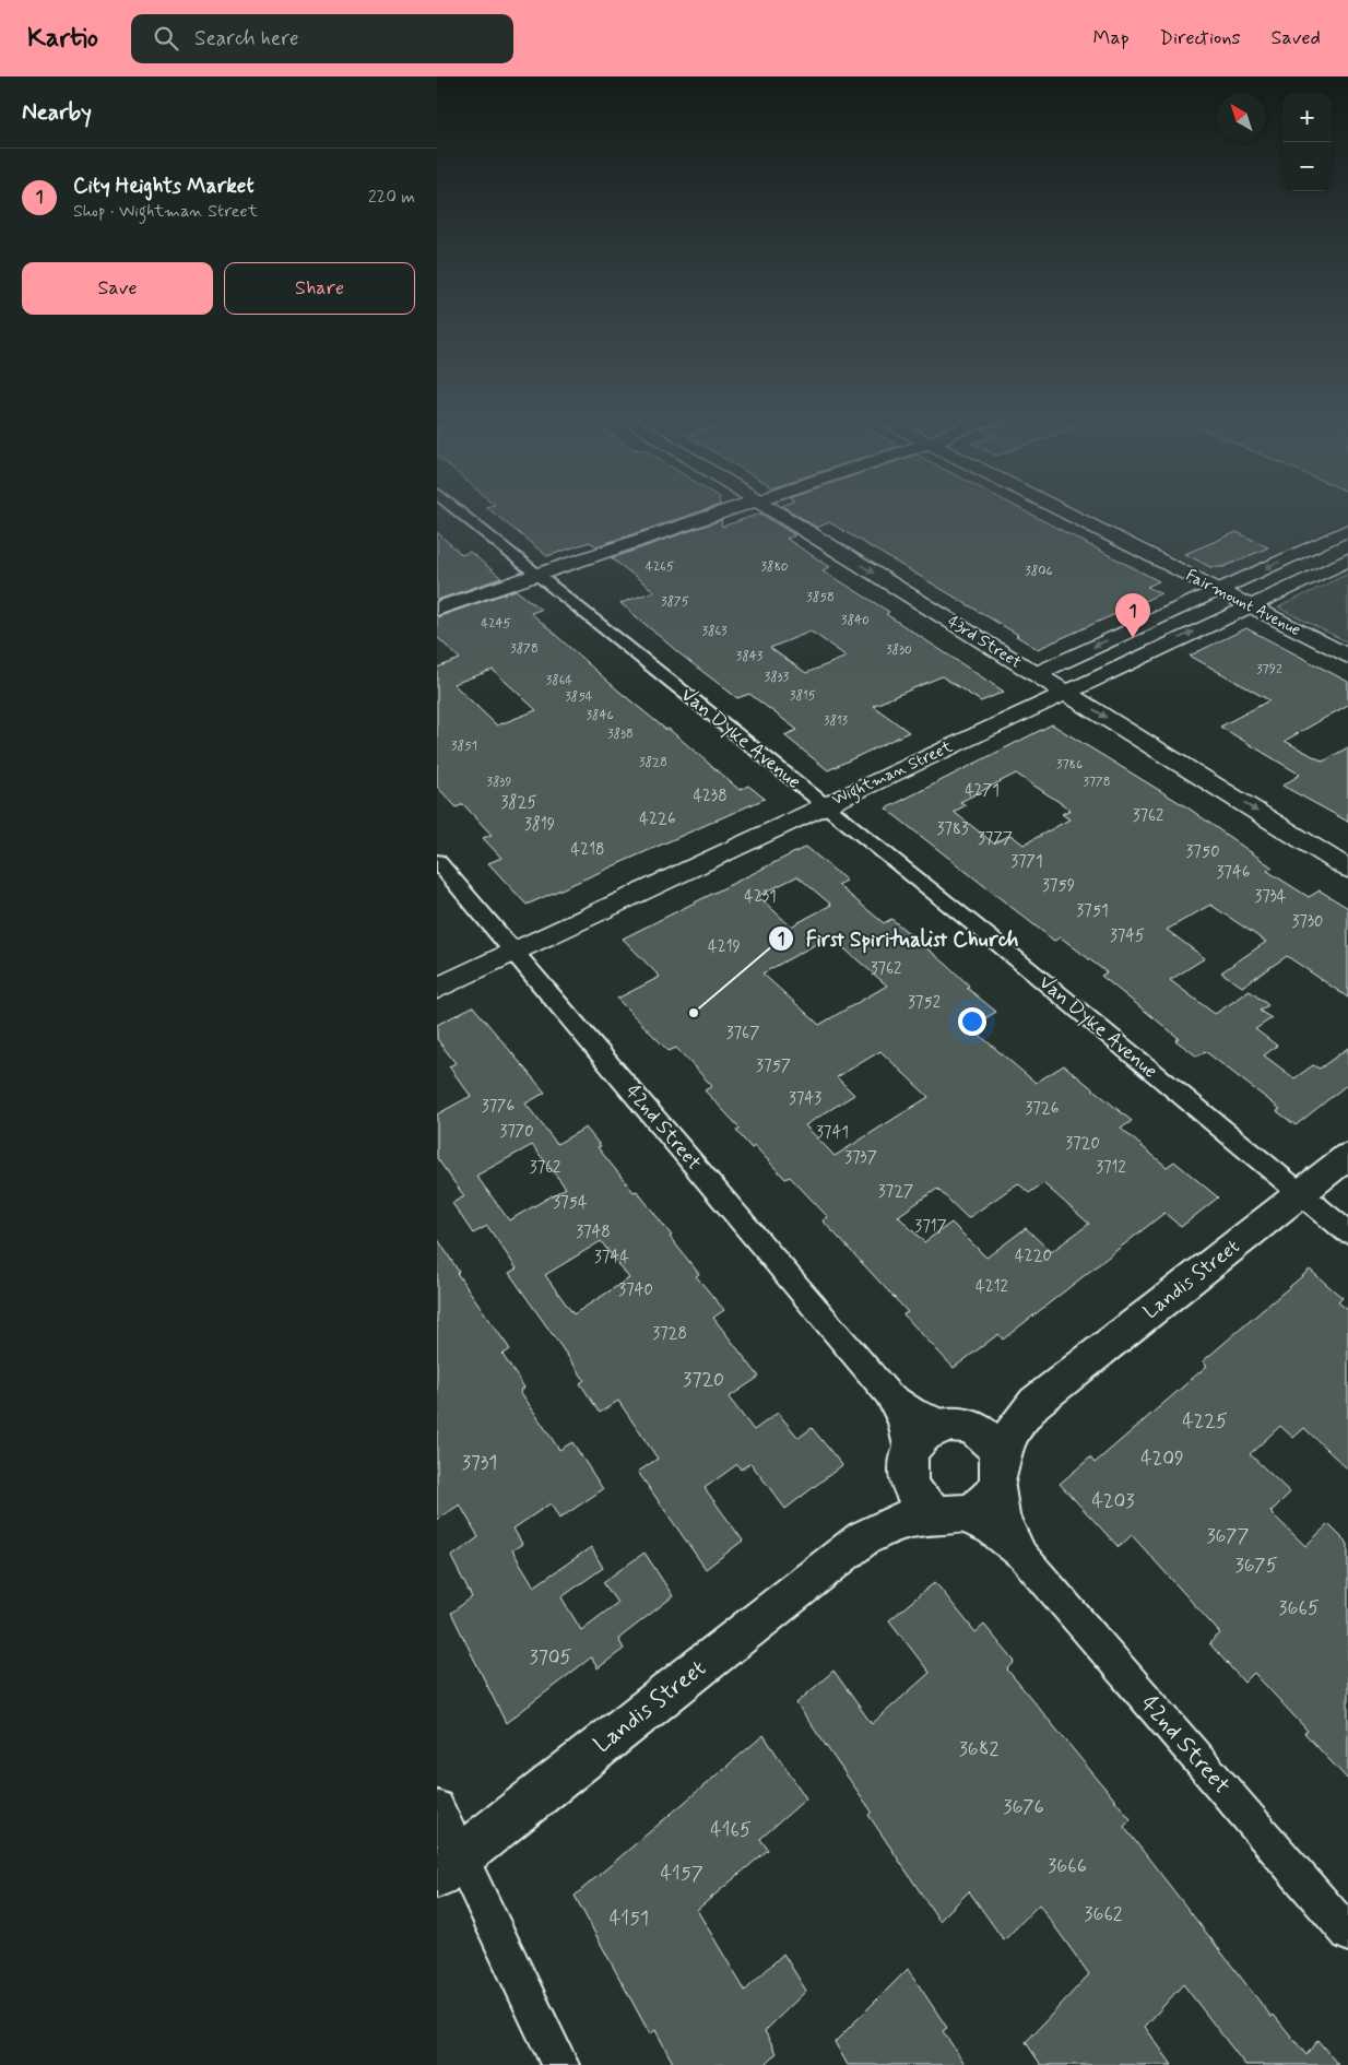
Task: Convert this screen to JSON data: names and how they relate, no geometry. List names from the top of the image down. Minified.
{"streets":{"main road":["Fairmount Avenue","43rd Street","Wightman Street"],"street":["Van Dyke Avenue","42nd Street","Landis Street"]},"crossings":[["Fairmount Avenue","Wightman Street"],["43rd Street","Wightman Street"],["Van Dyke Avenue","Wightman Street"],["Van Dyke Avenue","Landis Street"],["Wightman Street","42nd Street"],["42nd Street","Landis Street"]],"one_way":["43rd Street"],"places":["First Spiritualist Church"],"house_numbers":["4265","3880","3806","3858","3875","3840","4245","3863","3878","3830","3843","3792","3833","3864","3815","3854","3846","3813","3838","3851","3828","3786","3839","3778","4271","4238","3825","3762","4226","3819","3783","3777","4218","3750","3771","3746","3759","4231","3734","3751","3730","3745","4219","3762","3752","3767","3757","3743","3776","3726","3770","3741","3720","3737","3762","3712","3727","3754","3717","3748","4220","3744","4212","3740","3728","3720","4225","4209","3731","4203","3677","3675","3665","3705","3682","3676","4165","3666","4157","3662","4151"],"north":"top left","page":{"header":"Kartio","search":"Search here","nav":["Map","Directions","Saved"],"heading":"Nearby","map_buttons":["+","−"],"list":[{"mark":"1","name":"City Heights Market","note":"Shop · Wightman Street","value":"220 m"}],"buttons":["Save","Share"],"pins":"1"}}
